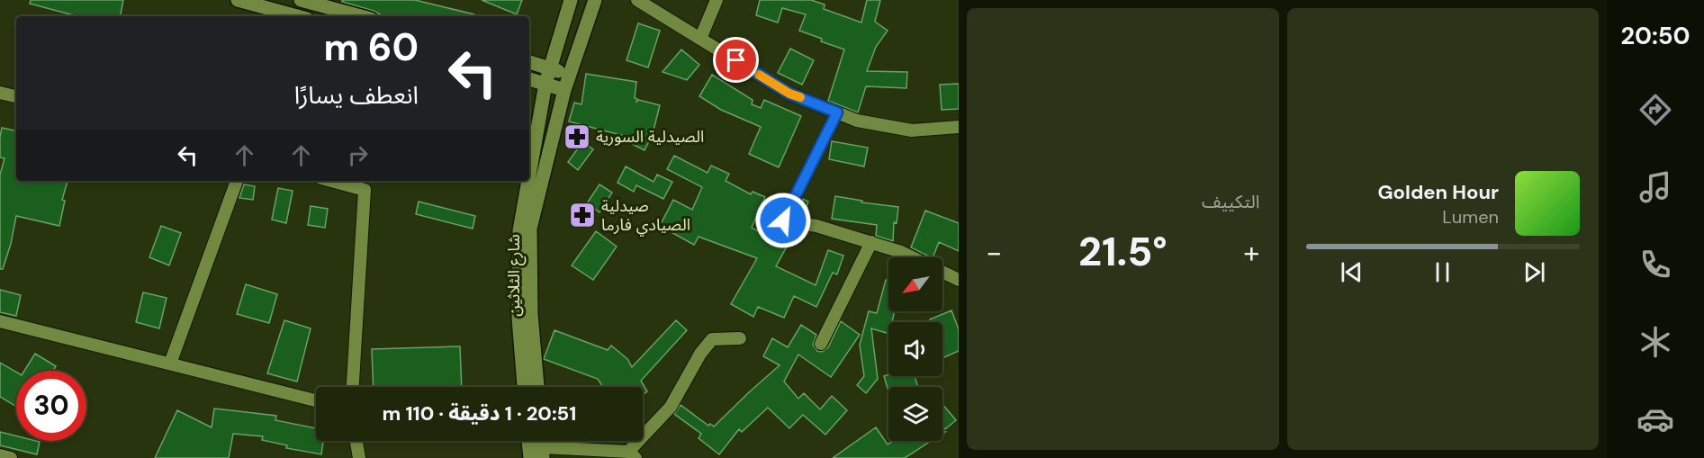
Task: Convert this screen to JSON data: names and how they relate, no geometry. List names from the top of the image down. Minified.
{"streets":{"main road":["شارع الثلاثين"]},"places":{"pharmacy":["الصيدلية السورية","صيدلية الصيادي فارما"]},"north":"bottom left","page":{"tabs":"20:50","tile":"التكييف","turn":["60 m","انعطف يسارًا"],"song":["Golden Hour","Lumen"],"heat":["−","21.5°","+"],"limit":"30","trip":"20:51 · 1 دقيقة · 110 m"}}
